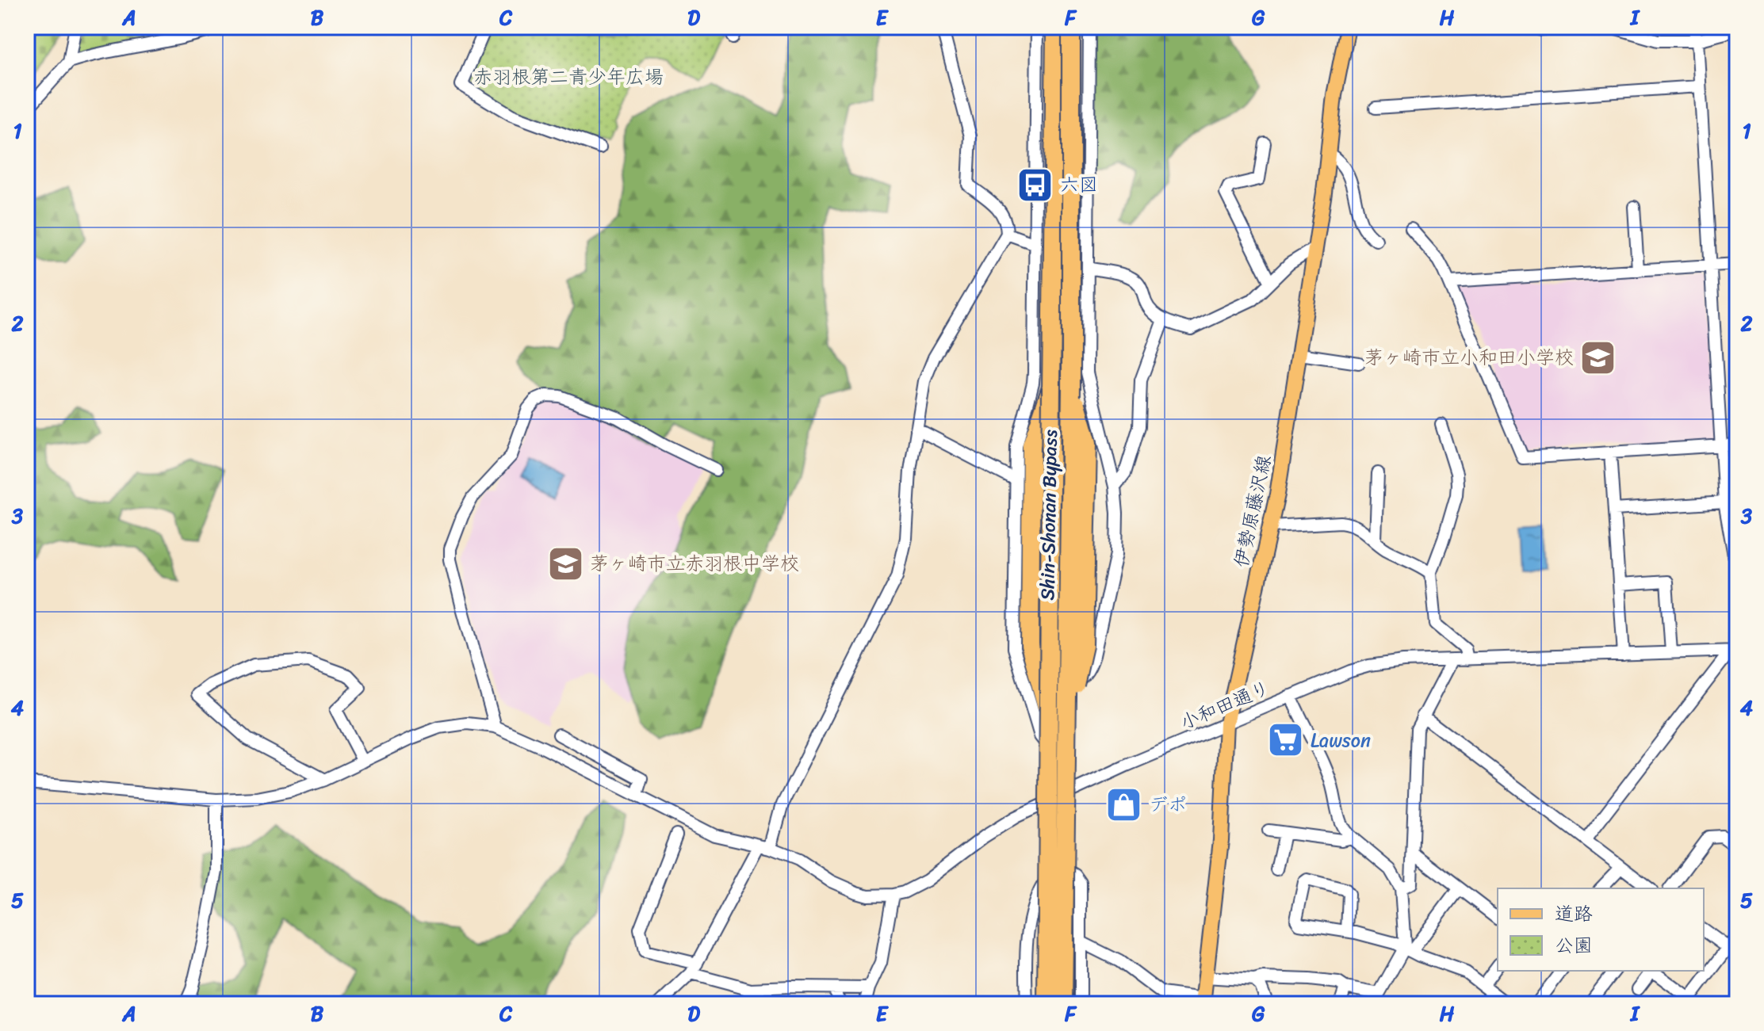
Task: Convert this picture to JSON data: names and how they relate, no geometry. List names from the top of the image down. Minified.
{"streets":{"highway":["Shin-Shonan Bypass"],"main road":["伊勢原藤沢線"],"street":["小和田通り"]},"crossings":[["伊勢原藤沢線","小和田通り"]],"parks":["赤羽根第二青少年広場"],"places":{"bus stop":["六図"],"school or university":["茅ヶ崎市立小和田小学校","茅ヶ崎市立赤羽根中学校"],"supermarket":["Lawson"],"shop":["デポ"]},"legend":["道路","公園"],"grid":{"columns":["A","B","C","D","E","F","G","H","I"],"rows":["1","2","3","4","5"]}}
